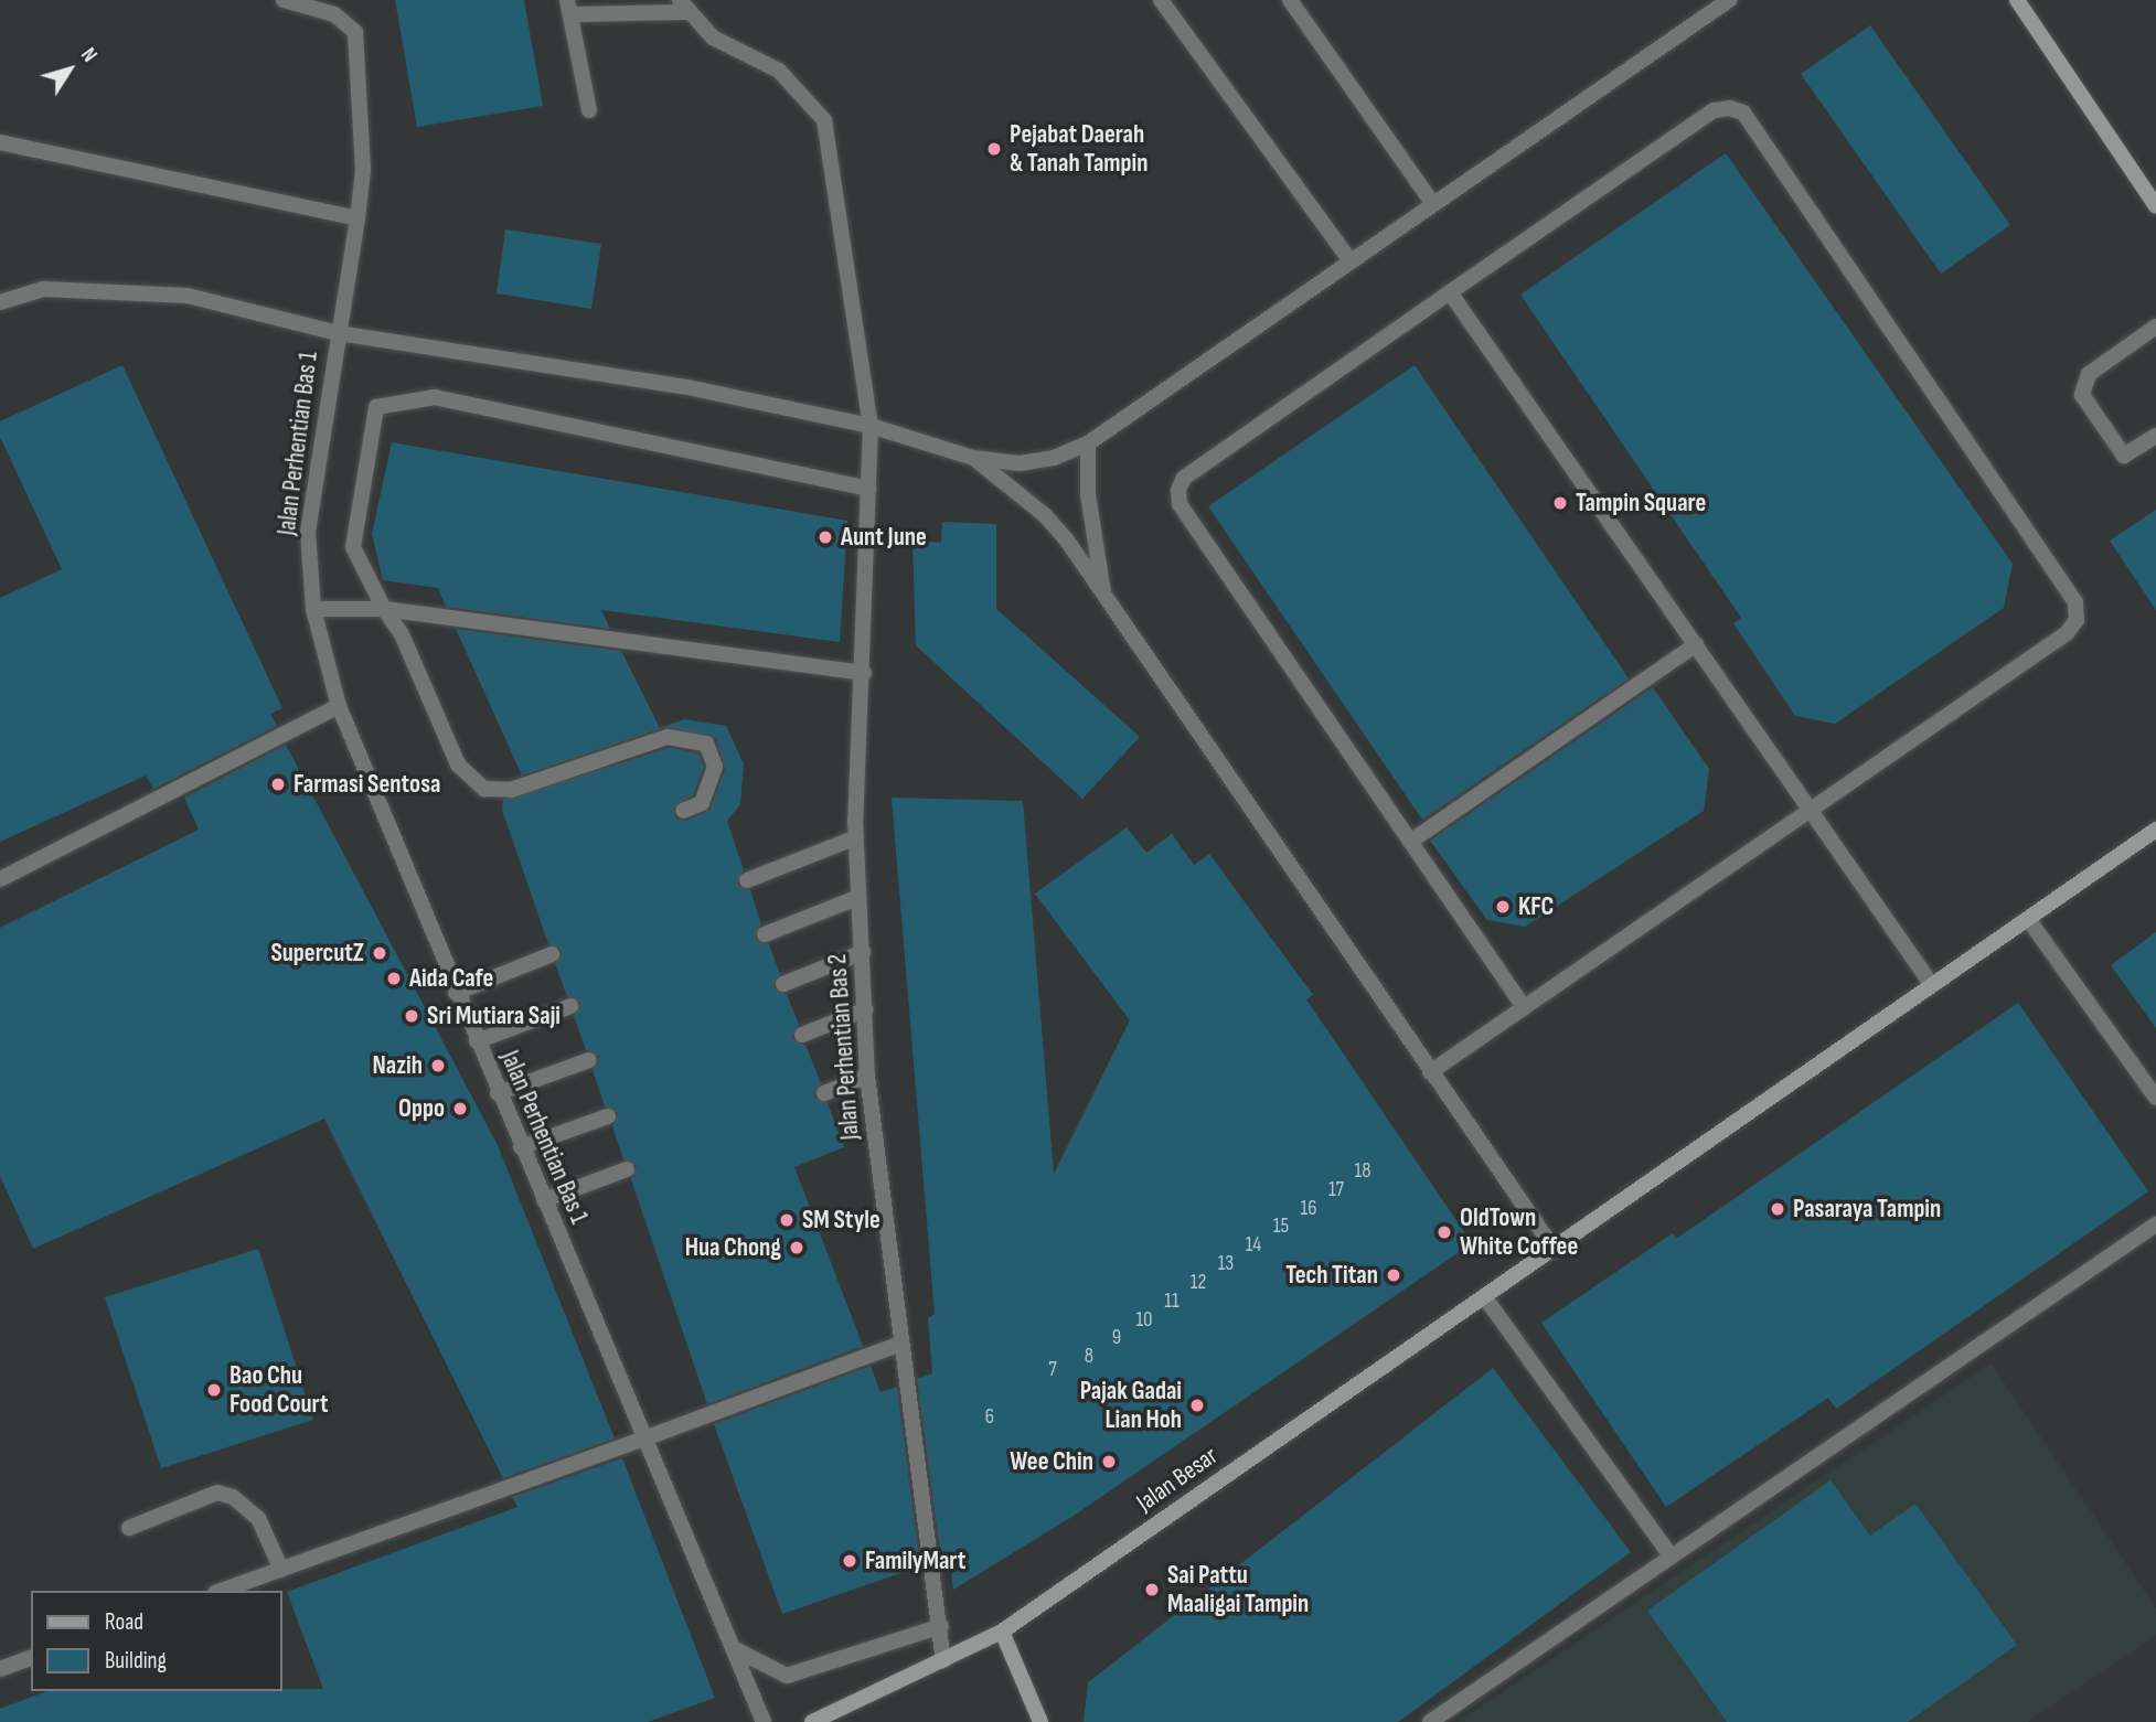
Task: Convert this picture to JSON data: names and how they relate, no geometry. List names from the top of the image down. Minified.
{"streets":{"street":["Jalan Perhentian Bas 1","Jalan Perhentian Bas 2","Jalan Besar"]},"crossings":[["Jalan Perhentian Bas 2","Jalan Besar"]],"places":["Pejabat Daerah & Tanah Tampin","Tampin Square","Aunt June","Farmasi Sentosa","KFC","SupercutZ","Aida Cafe","Sri Mutiara Saji","Nazih","Oppo","Pasaraya Tampin","SM Style","OldTown White Coffee","Hua Chong","Tech Titan","Bao Chu Food Court","Pajak Gadai Lian Hoh","Wee Chin","FamilyMart","Sai Pattu Maaligai Tampin"],"house_numbers":["18","17","16","15","14","13","12","11","10","9","8","7","6"],"legend":["Road","Building"],"north":"top right"}
